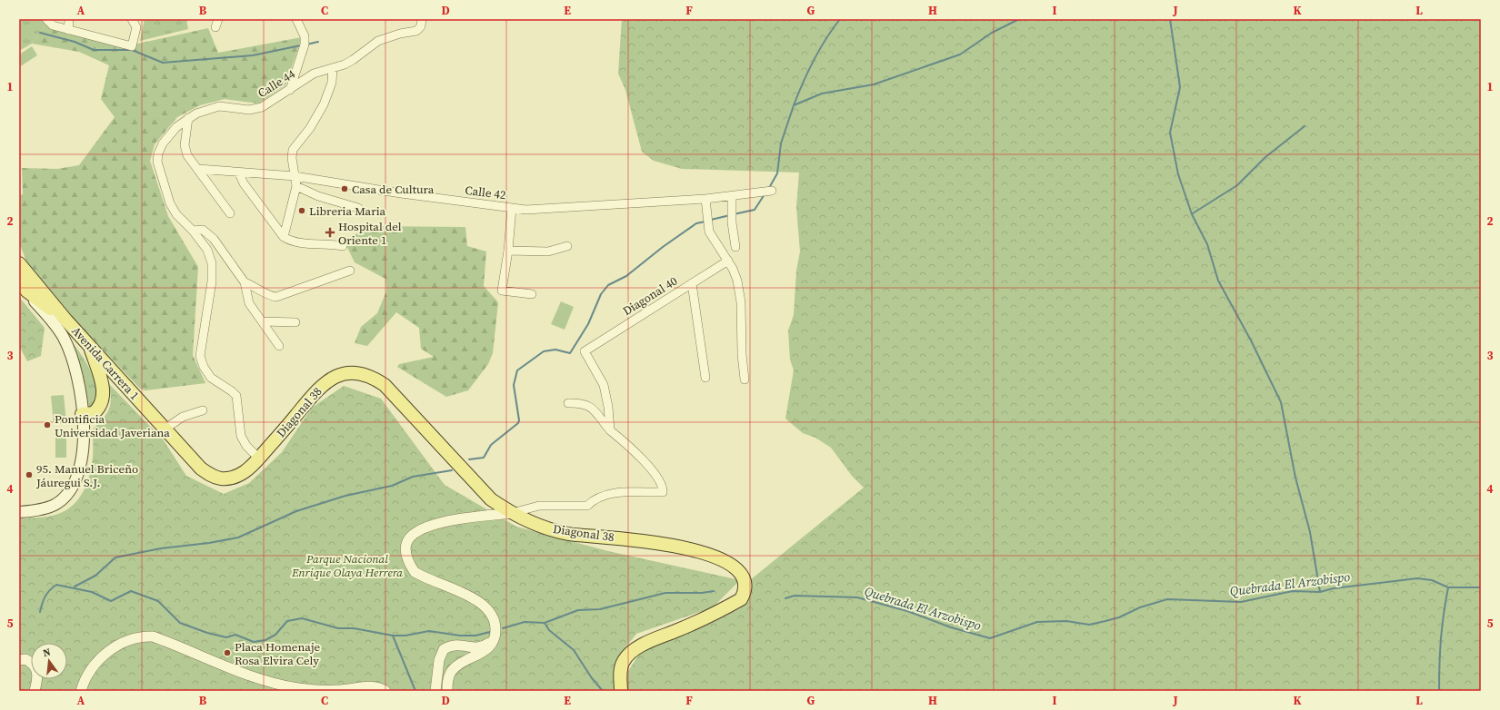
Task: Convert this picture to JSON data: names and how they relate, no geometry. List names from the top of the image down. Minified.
{"streets":{"main road":["Avenida Carrera 1","Diagonal 38"],"street":["Calle 44","Calle 42","Diagonal 40"]},"crossings":[["Calle 44","Avenida Carrera 1"],["Calle 44","Diagonal 38"],["Avenida Carrera 1","Diagonal 38"]],"water":["Quebrada El Arzobispo"],"parks":["Parque Nacional Enrique Olaya Herrera"],"places":{"other":["Casa de Cultura","Libreria Maria","Pontificia Universidad Javeriana","95. Manuel Briceño Jáuregui S.J.","Placa Homenaje Rosa Elvira Cely"],"health":["Hospital del Oriente 1"]},"north":"top","grid":{"columns":["A","B","C","D","E","F","G","H","I","J","K","L"],"rows":["1","2","3","4","5"]}}
